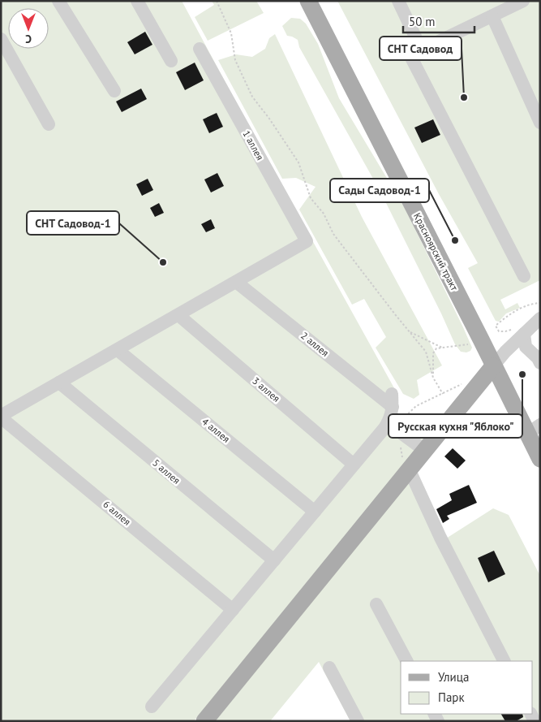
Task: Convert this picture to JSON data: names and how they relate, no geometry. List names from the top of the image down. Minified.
{"streets":{"main road":["Красноярский тракт"],"street":["1 аллея","2 аллея","3 аллея","4 аллея","5 аллея","6 аллея"]},"crossings":[["1 аллея","2 аллея"]],"places":["СНТ Садовод","Сады Садовод-1","СНТ Садовод-1","Русская кухня \"Яблоко\""],"legend":["Улица","Парк"],"scale_bar":"50 m","north":"bottom"}
